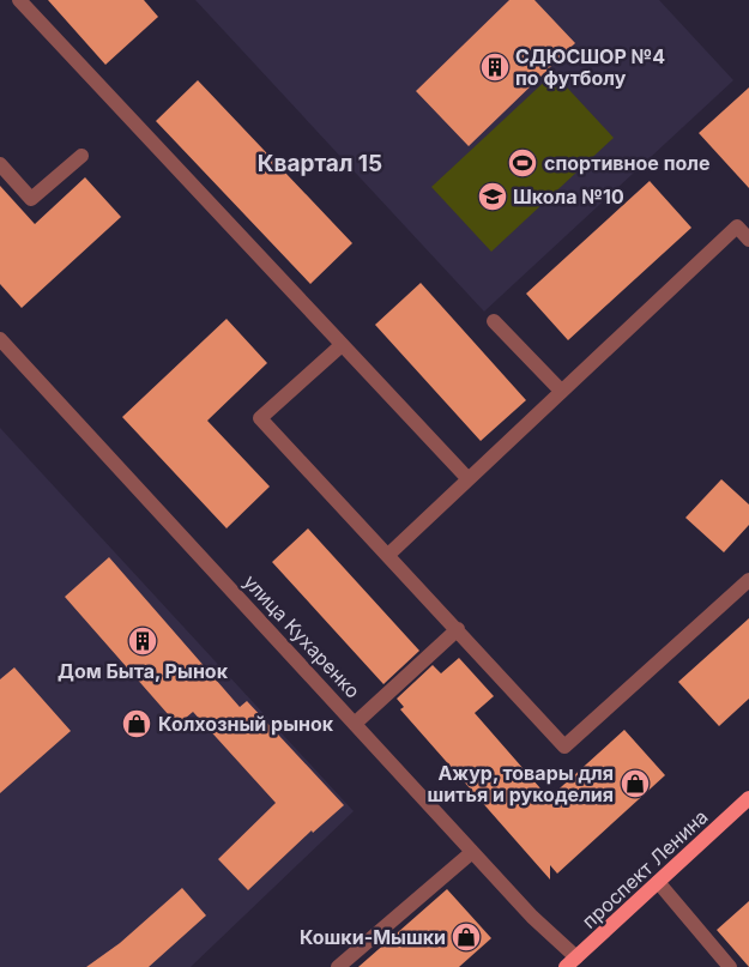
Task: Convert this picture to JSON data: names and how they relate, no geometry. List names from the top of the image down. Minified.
{"streets":{"main road":["проспект Ленина"],"street":["улица Кухаренко"]},"crossings":[["улица Кухаренко","проспект Ленина"]],"districts":["Квартал 15"],"places":{"building":["СДЮСШОР №4 по футболу","Дом Быта, Рынок"],"sports":["спортивное поле"],"school or university":["Школа №10"],"shop":["Колхозный рынок","Ажур, товары для шитья и рукоделия","Кошки-Мышки"]}}
